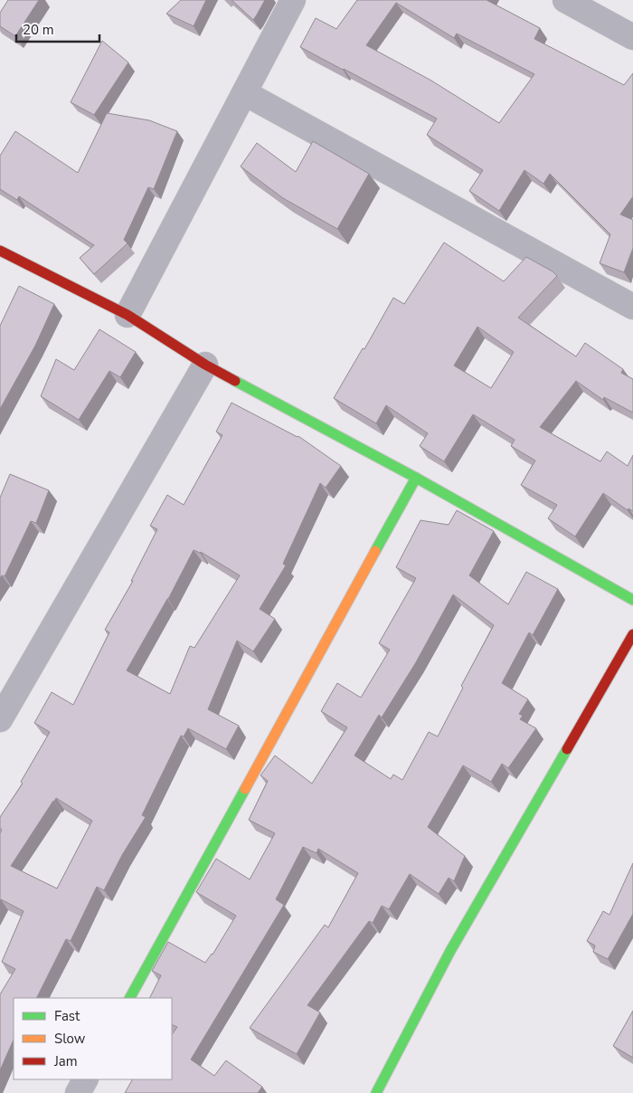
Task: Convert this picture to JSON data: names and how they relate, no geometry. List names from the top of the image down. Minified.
{"legend":["Fast","Slow","Jam"],"scale_bar":"20 m"}
